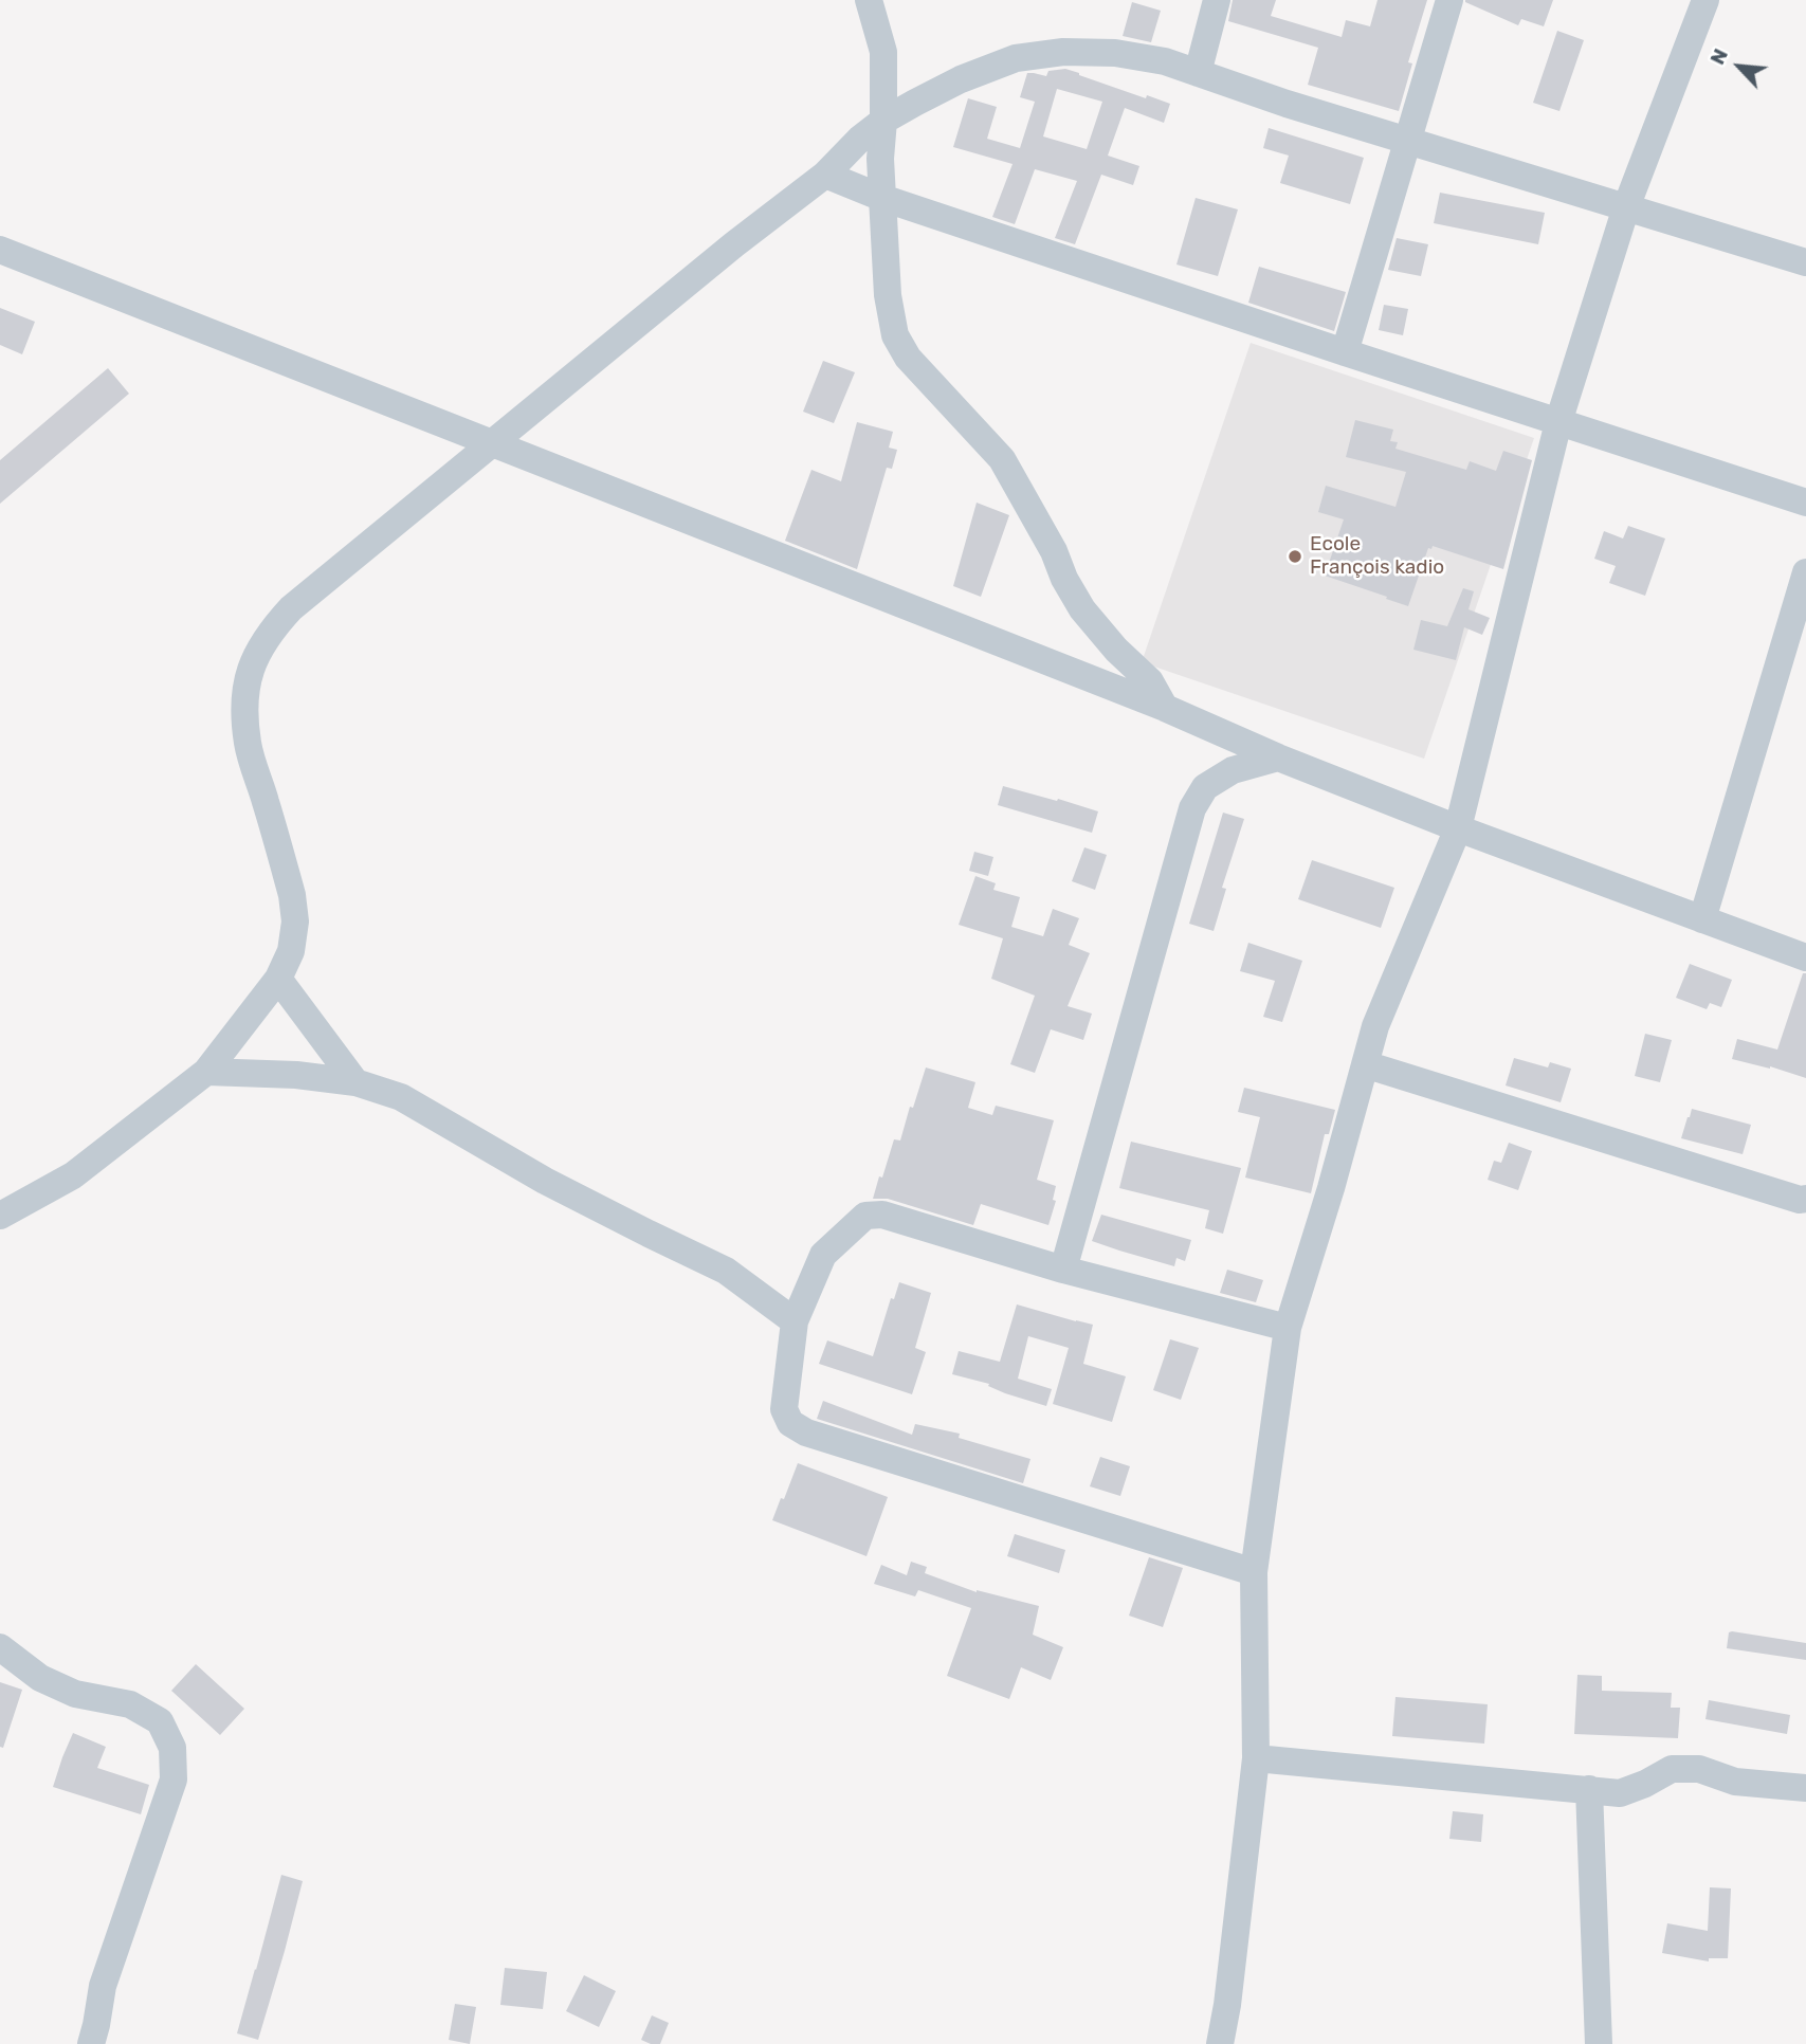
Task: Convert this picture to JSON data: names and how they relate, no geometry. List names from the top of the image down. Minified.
{"places":["Ecole François kadio"],"north":"top left"}
